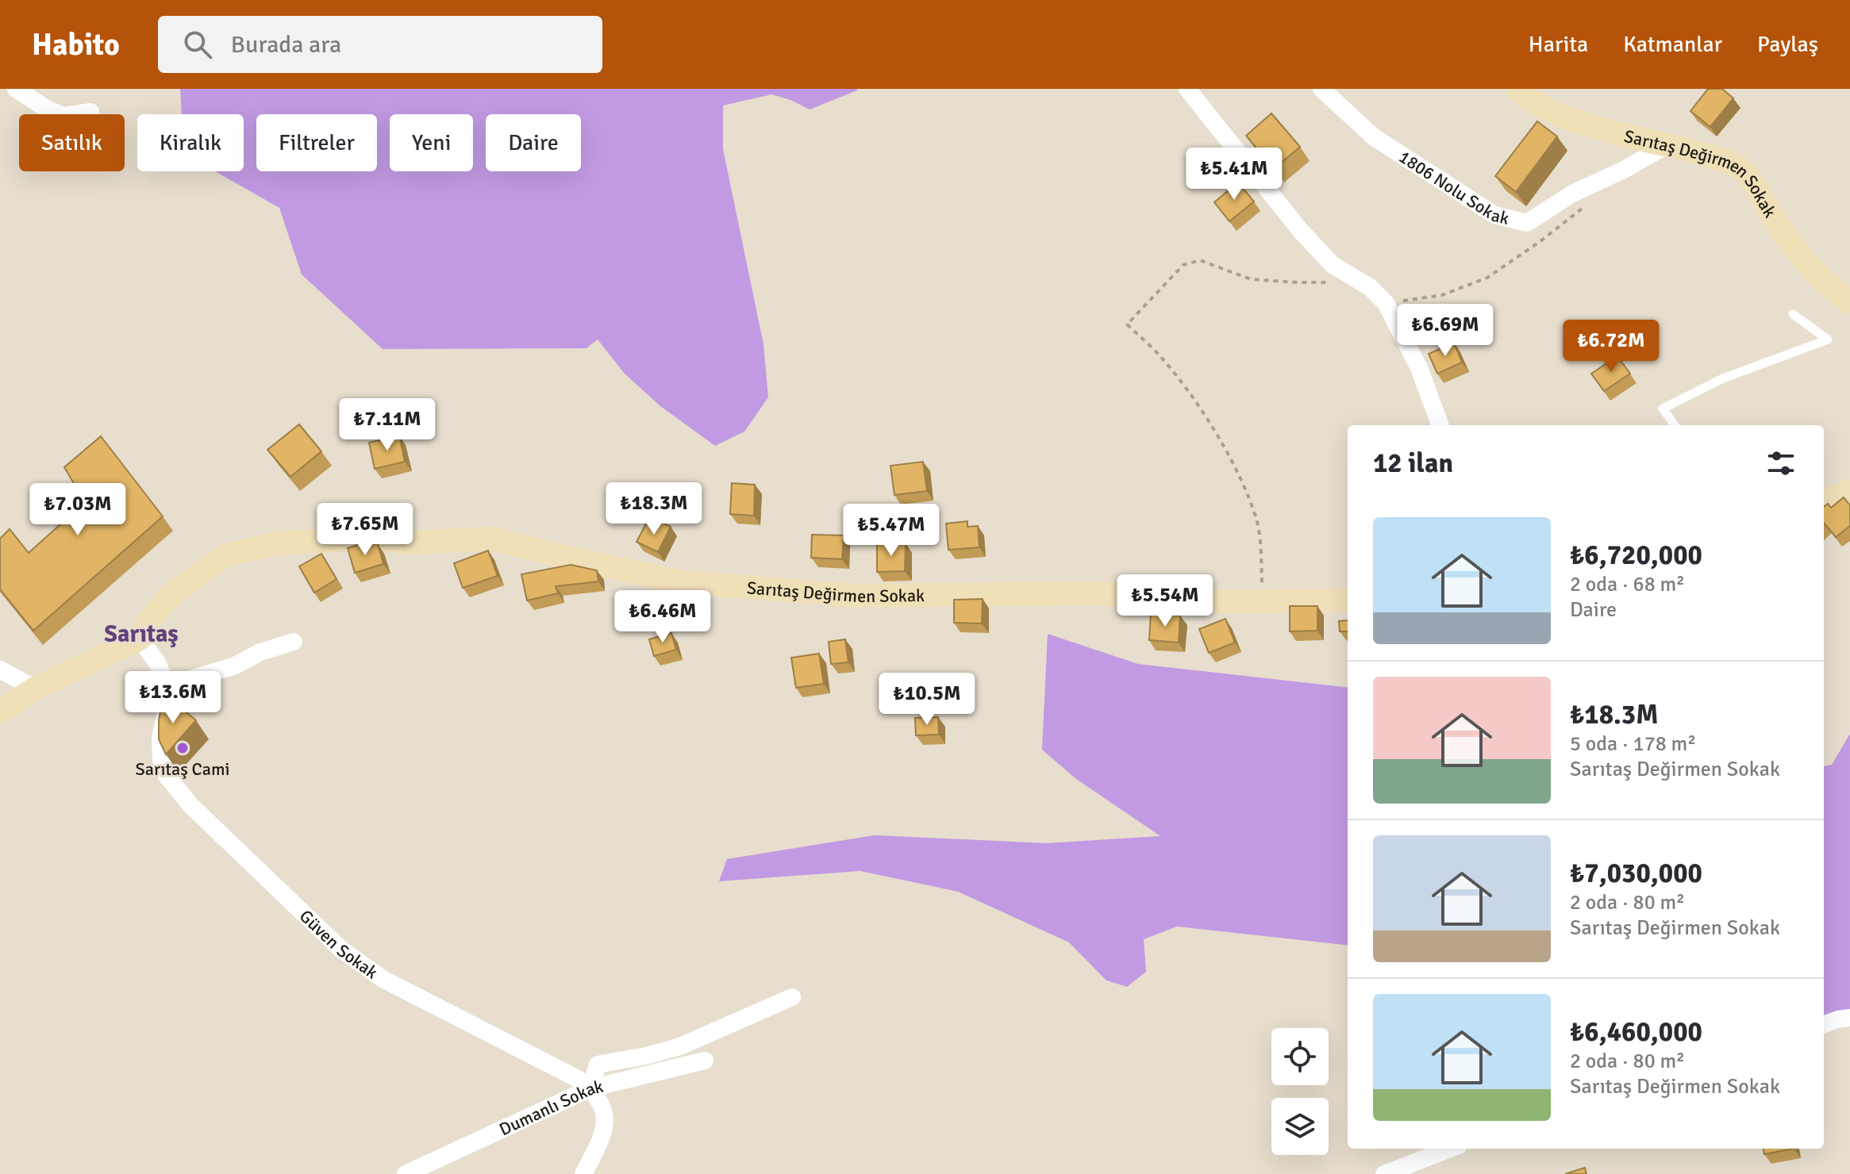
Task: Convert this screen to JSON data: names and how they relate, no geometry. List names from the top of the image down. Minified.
{"streets":{"street":["Sarıtaş Değirmen Sokak","1806 Nolu Sokak","Güven Sokak","Dumanlı Sokak"]},"crossings":[["Sarıtaş Değirmen Sokak","1806 Nolu Sokak"],["Sarıtaş Değirmen Sokak","Güven Sokak"],["Güven Sokak","Dumanlı Sokak"]],"districts":["Sarıtaş"],"places":["Sarıtaş Cami"],"page":{"header":"Habito","search":"Burada ara","nav":["Harita","Katmanlar","Paylaş"],"chip":["Satılık","Kiralık","Filtreler","Yeni","Daire"],"price":["₺5.41M","₺6.69M","₺6.72M","₺7.11M","₺18.3M","₺7.03M","₺7.65M","₺5.47M","₺5.54M","₺6.46M","₺13.6M","₺10.5M"],"heading":"12 ilan","list":[{"name":"₺6,720,000","note":"2 oda · 68 m² · Daire"},{"name":"₺18.3M","note":"5 oda · 178 m² · Sarıtaş Değirmen Sokak"},{"name":"₺7,030,000","note":"2 oda · 80 m² · Sarıtaş Değirmen Sokak"},{"name":"₺6,460,000","note":"2 oda · 80 m² · Sarıtaş Değirmen Sokak"}]}}
